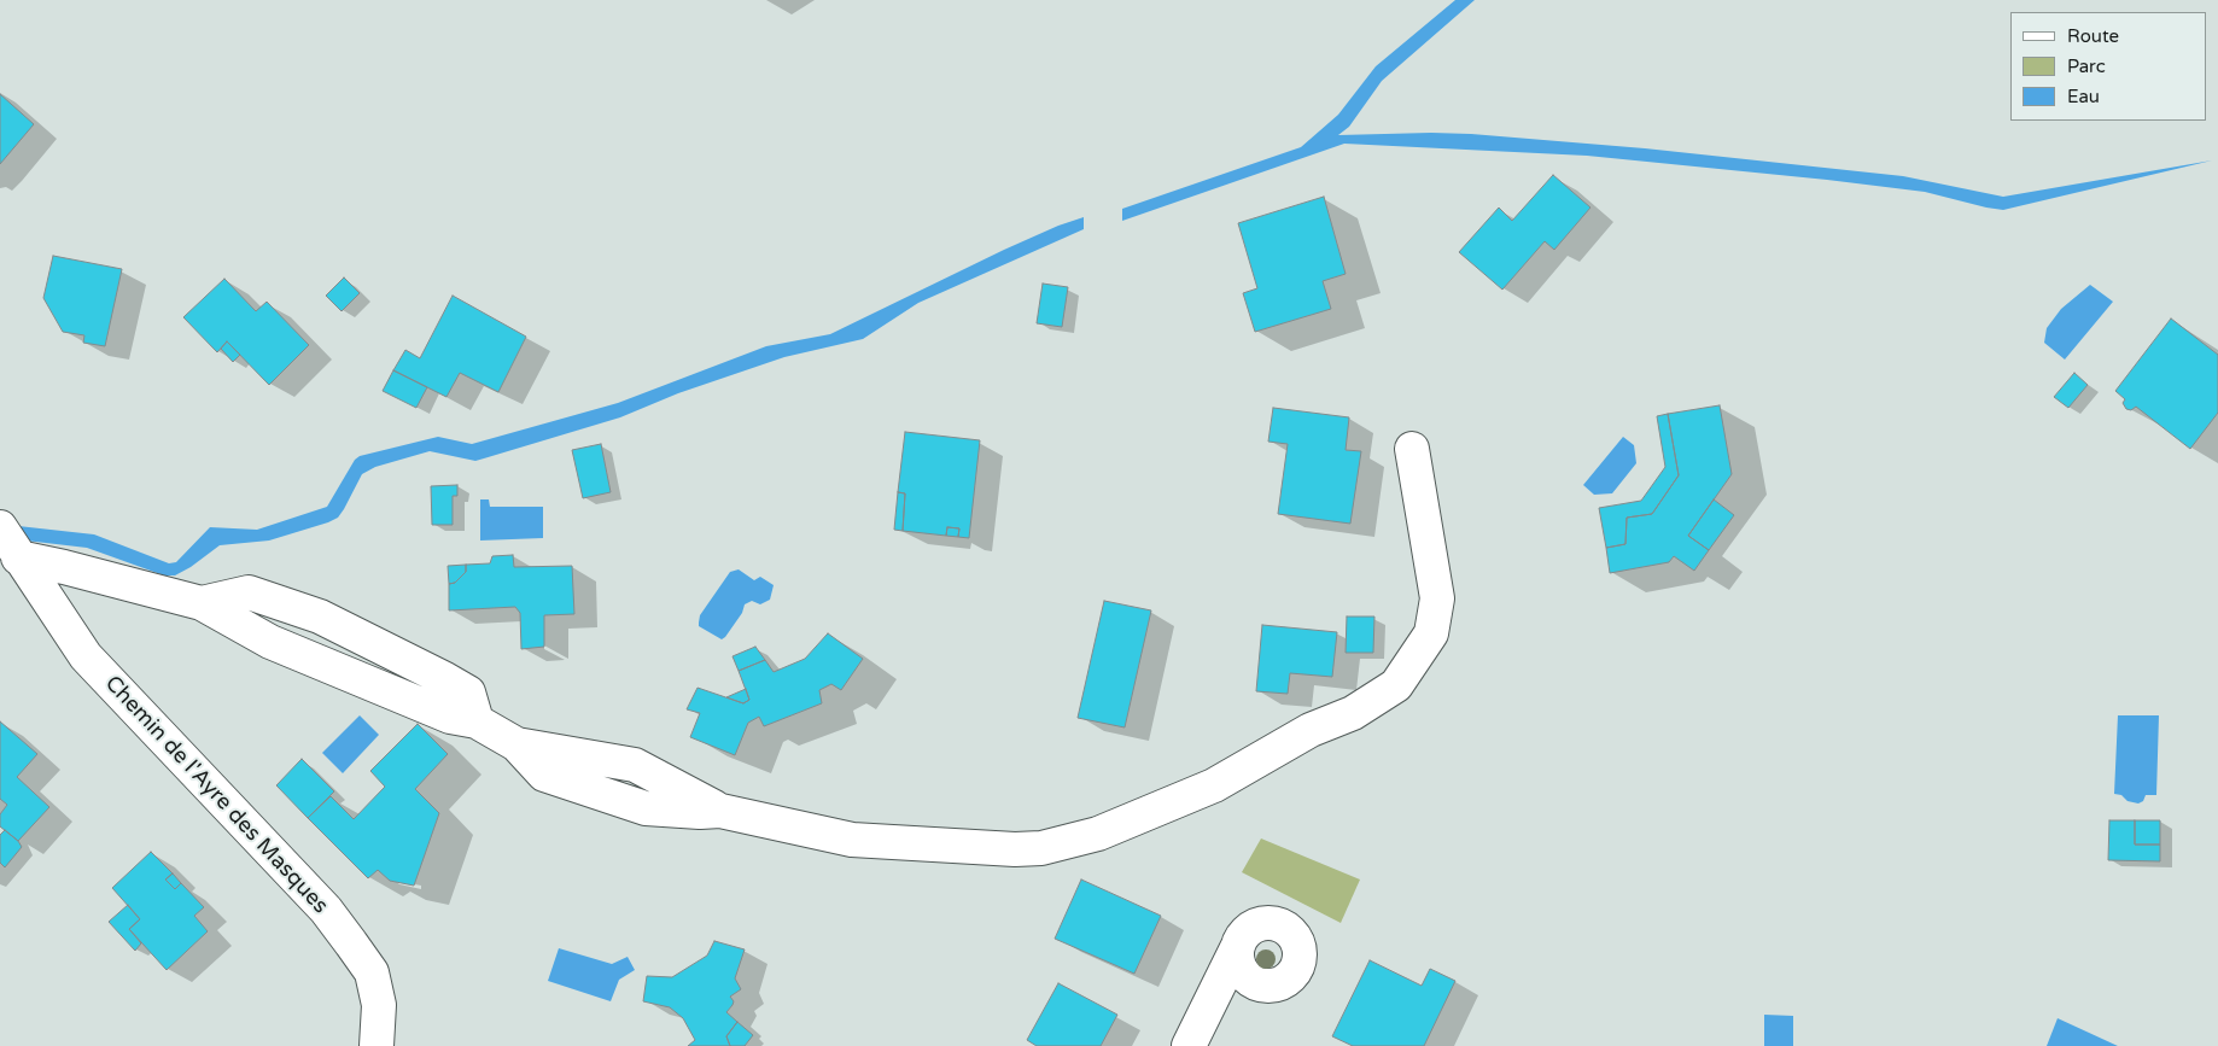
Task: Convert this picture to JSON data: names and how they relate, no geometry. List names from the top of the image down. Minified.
{"streets":{"street":["Chemin de l'Ayre des Masques"]},"legend":["Route","Parc","Eau"]}
